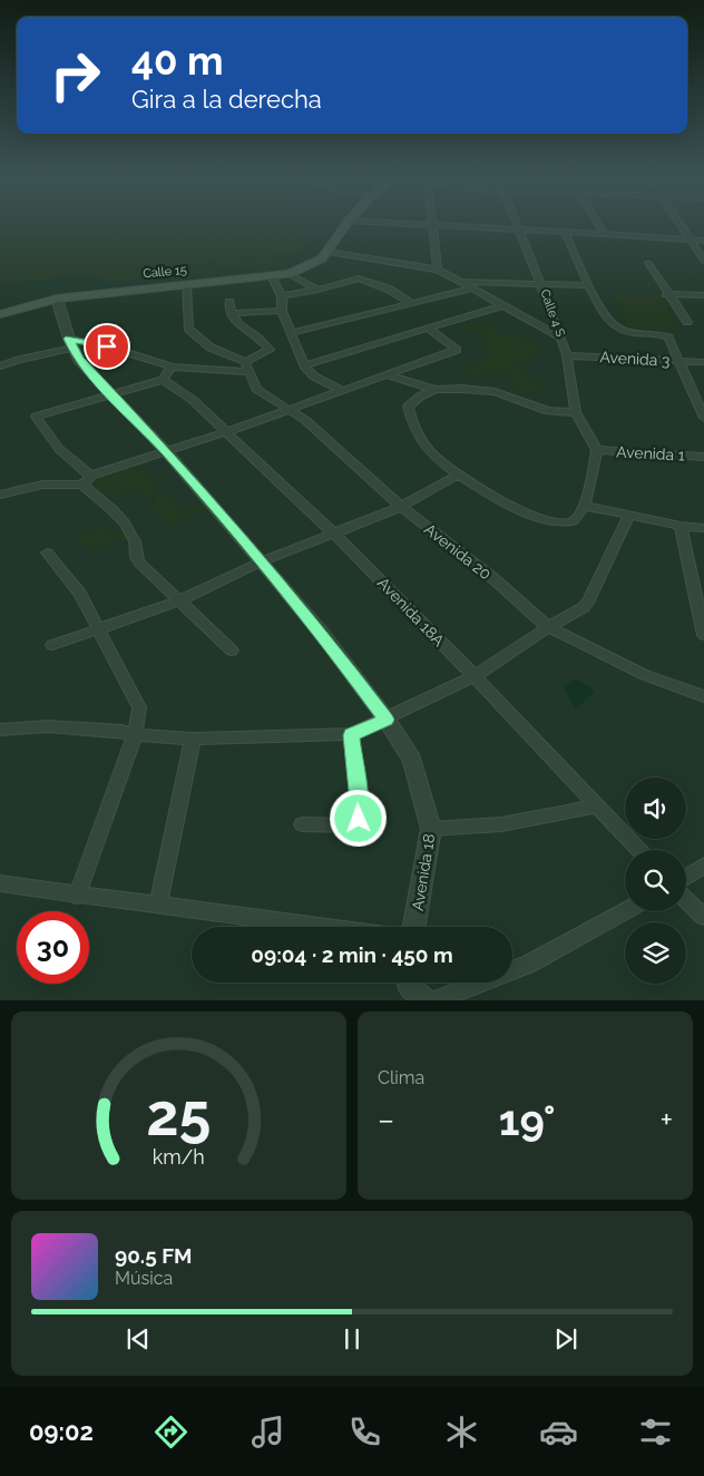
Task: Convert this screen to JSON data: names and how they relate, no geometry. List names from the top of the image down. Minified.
{"streets":{"main road":["Calle 15"],"street":["Calle 4 S","Avenida 3","Avenida 1","Avenida 20","Avenida 18A","Avenida 18"]},"crossings":[["Calle 15","Avenida 18"],["Calle 4 S","Avenida 3"],["Calle 4 S","Avenida 1"]],"page":{"turn":["40 m","Gira a la derecha"],"limit":"30","trip":"09:04 · 2 min · 450 m","tile":"Clima","heat":["−","19°","+"],"song":["90.5 FM","Música"],"tabs":"09:02","gauge":["25","km/h"]}}
